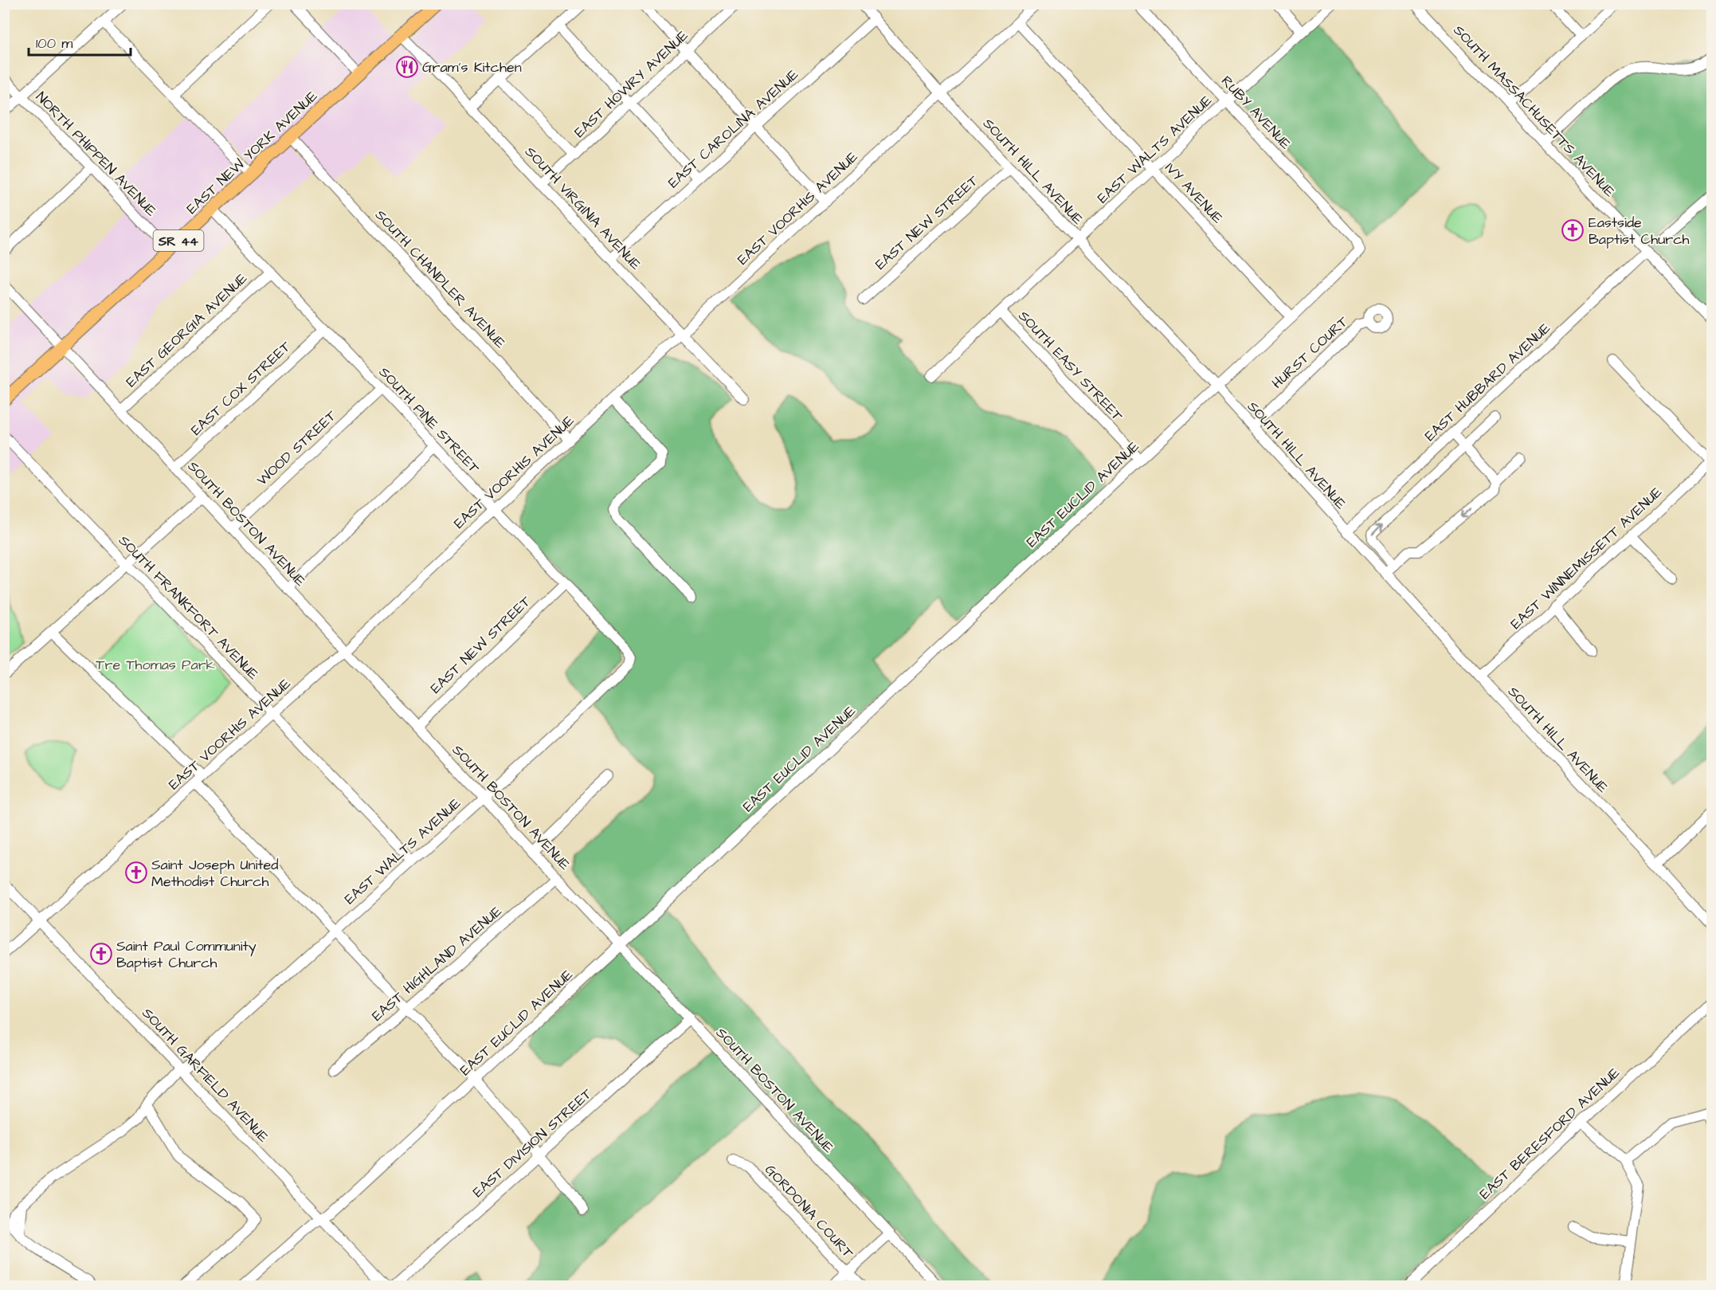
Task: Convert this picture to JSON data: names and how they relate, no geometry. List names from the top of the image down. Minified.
{"streets":{"main road":["EAST NEW YORK AVENUE","SR 44"],"street":["EAST HOWRY AVENUE","SOUTH MASSACHUSETTS AVENUE","RUBY AVENUE","EAST CAROLINA AVENUE","EAST WALTS AVENUE","NORTH PHIPPEN AVENUE","SOUTH HILL AVENUE","IVY AVENUE","SOUTH VIRGINIA AVENUE","EAST VOORHIS AVENUE","EAST NEW STREET","SOUTH CHANDLER AVENUE","EAST GEORGIA AVENUE","HURST COURT","SOUTH EASY STREET","EAST HUBBARD AVENUE","EAST COX STREET","SOUTH PINE STREET","WOOD STREET","EAST EUCLID AVENUE","SOUTH BOSTON AVENUE","EAST WINNEMISSETT AVENUE","SOUTH FRANKFORT AVENUE","EAST HIGHLAND AVENUE","SOUTH GARFIELD AVENUE","EAST BERESFORD AVENUE","EAST DIVISION STREET","GORDONIA COURT"]},"crossings":[["EAST HOWRY AVENUE","SOUTH VIRGINIA AVENUE"],["SOUTH MASSACHUSETTS AVENUE","EAST HUBBARD AVENUE"],["RUBY AVENUE","EAST WALTS AVENUE"],["RUBY AVENUE","EAST EUCLID AVENUE"],["EAST CAROLINA AVENUE","SOUTH HILL AVENUE"],["EAST CAROLINA AVENUE","SOUTH VIRGINIA AVENUE"],["EAST WALTS AVENUE","SOUTH HILL AVENUE"],["EAST WALTS AVENUE","IVY AVENUE"],["EAST WALTS AVENUE","SOUTH EASY STREET"],["EAST WALTS AVENUE","SOUTH PINE STREET"],["EAST WALTS AVENUE","SOUTH BOSTON AVENUE"],["EAST WALTS AVENUE","SOUTH FRANKFORT AVENUE"],["EAST WALTS AVENUE","SOUTH GARFIELD AVENUE"],["EAST NEW YORK AVENUE","NORTH PHIPPEN AVENUE"],["EAST NEW YORK AVENUE","SOUTH VIRGINIA AVENUE"],["EAST NEW YORK AVENUE","SOUTH CHANDLER AVENUE"],["EAST NEW YORK AVENUE","SOUTH PINE STREET"],["EAST NEW YORK AVENUE","SOUTH BOSTON AVENUE"],["SOUTH HILL AVENUE","EAST VOORHIS AVENUE"],["SOUTH HILL AVENUE","EAST NEW STREET"],["SOUTH HILL AVENUE","HURST COURT"],["SOUTH HILL AVENUE","EAST HUBBARD AVENUE"],["SOUTH HILL AVENUE","EAST EUCLID AVENUE"],["SOUTH HILL AVENUE","EAST WINNEMISSETT AVENUE"],["IVY AVENUE","EAST VOORHIS AVENUE"],["IVY AVENUE","EAST EUCLID AVENUE"],["SOUTH VIRGINIA AVENUE","EAST VOORHIS AVENUE"],["EAST VOORHIS AVENUE","SOUTH CHANDLER AVENUE"],["EAST VOORHIS AVENUE","SOUTH PINE STREET"],["EAST VOORHIS AVENUE","SOUTH BOSTON AVENUE"],["EAST VOORHIS AVENUE","SOUTH FRANKFORT AVENUE"],["EAST VOORHIS AVENUE","SOUTH GARFIELD AVENUE"],["EAST NEW STREET","SOUTH PINE STREET"],["EAST NEW STREET","SOUTH BOSTON AVENUE"],["EAST GEORGIA AVENUE","SOUTH PINE STREET"],["EAST GEORGIA AVENUE","SOUTH BOSTON AVENUE"],["SOUTH EASY STREET","EAST EUCLID AVENUE"],["EAST COX STREET","SOUTH PINE STREET"],["EAST COX STREET","SOUTH BOSTON AVENUE"],["SOUTH PINE STREET","WOOD STREET"],["WOOD STREET","SOUTH BOSTON AVENUE"],["EAST EUCLID AVENUE","SOUTH BOSTON AVENUE"],["EAST EUCLID AVENUE","SOUTH GARFIELD AVENUE"],["SOUTH BOSTON AVENUE","EAST HIGHLAND AVENUE"],["SOUTH BOSTON AVENUE","EAST DIVISION STREET"]],"parks":["Tre Thomas Park"],"places":{"restaurant":["Gram's Kitchen"],"church":["Eastside Baptist Church","Saint Joseph United Methodist Church","Saint Paul Community Baptist Church"]},"scale_bar":"100 m"}
